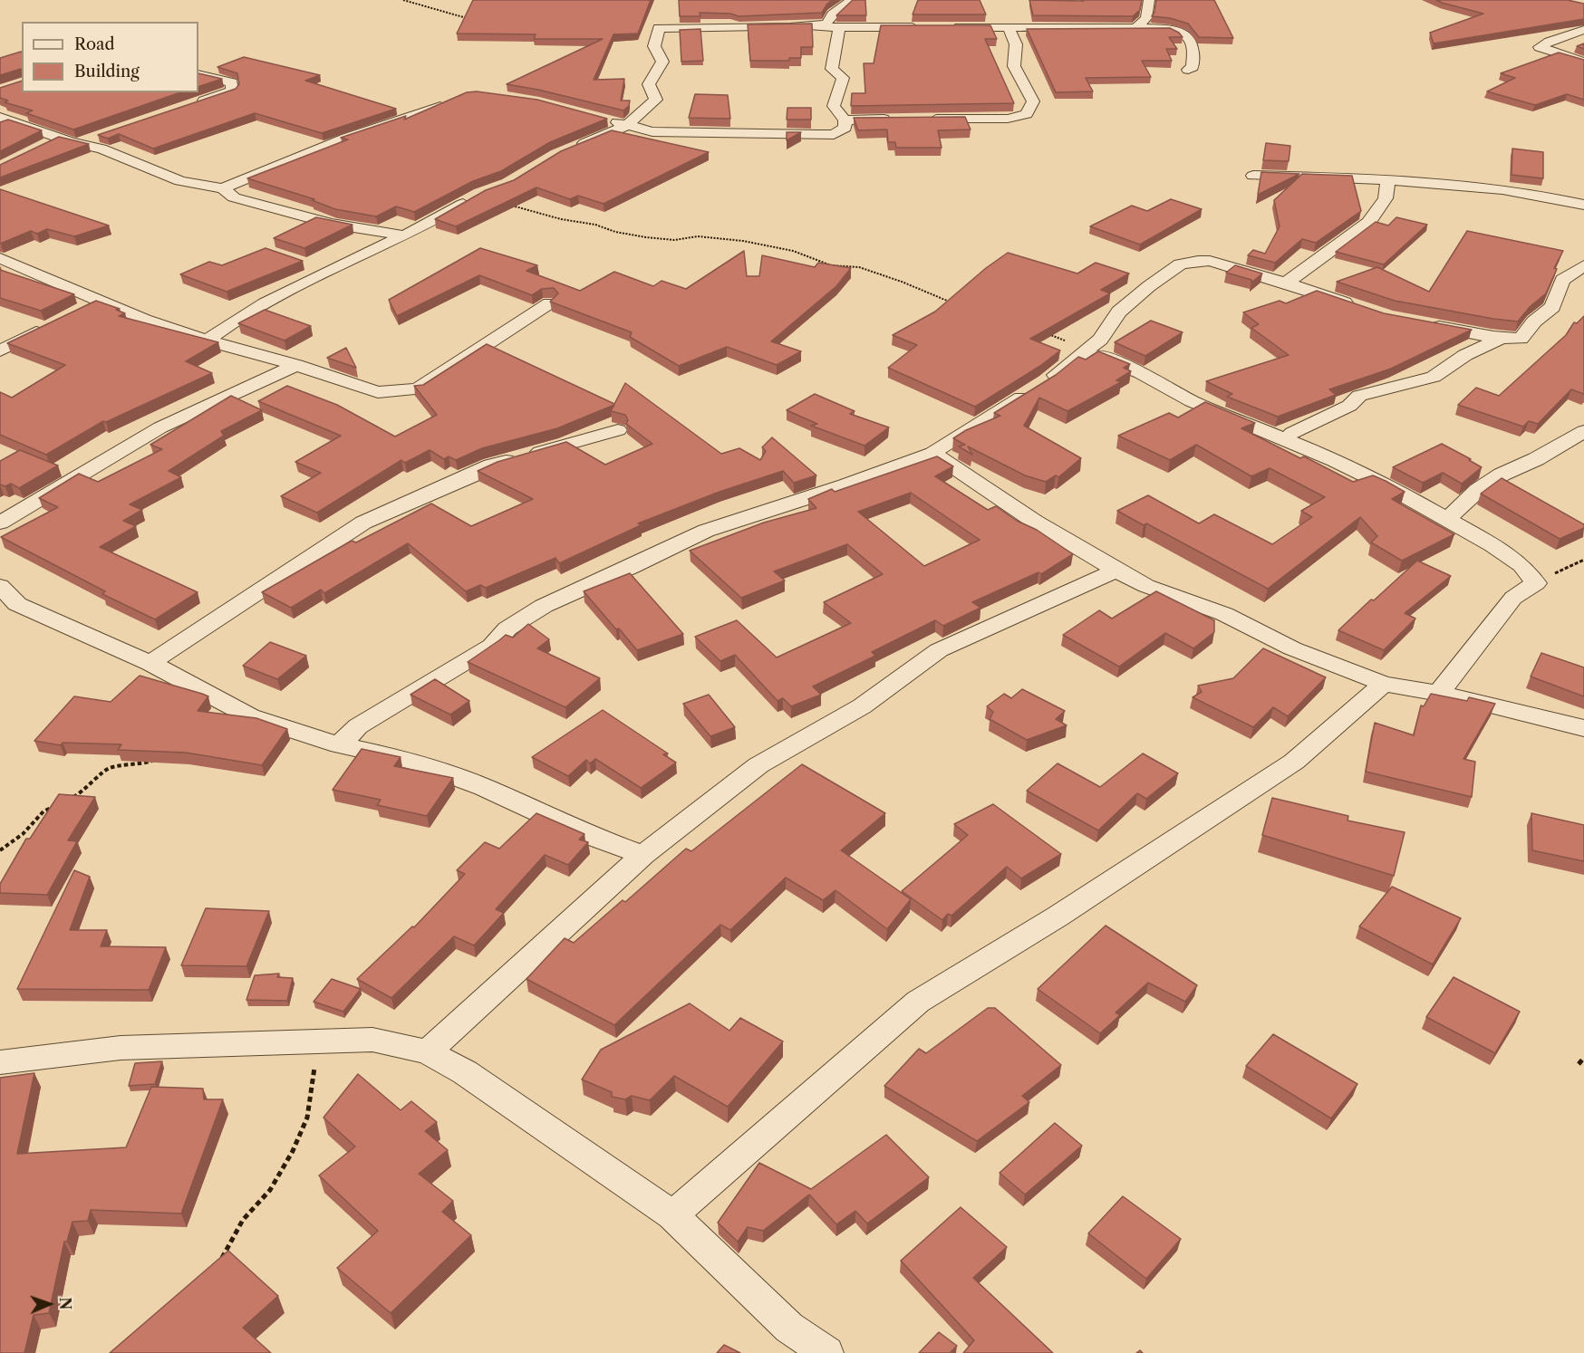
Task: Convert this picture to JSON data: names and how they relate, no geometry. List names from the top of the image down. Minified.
{"legend":["Road","Building"],"north":"right"}
